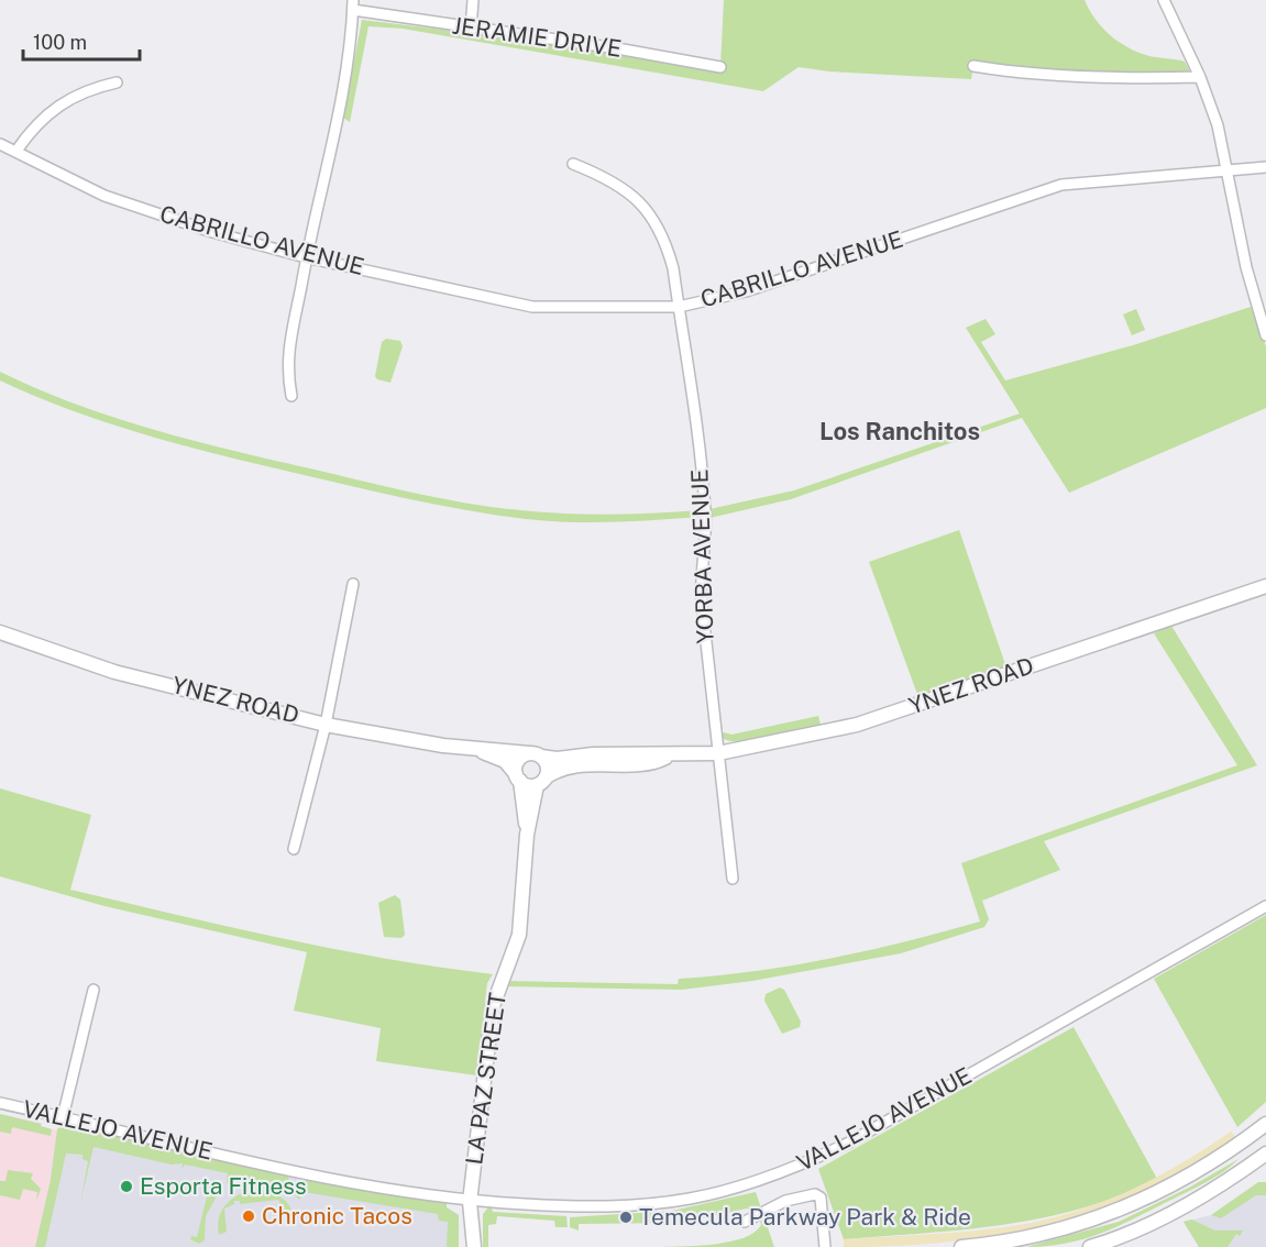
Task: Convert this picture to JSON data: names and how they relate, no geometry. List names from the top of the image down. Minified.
{"streets":{"main road":["YNEZ ROAD","LA PAZ STREET"],"street":["JERAMIE DRIVE","CABRILLO AVENUE","YORBA AVENUE","VALLEJO AVENUE"]},"crossings":[["CABRILLO AVENUE","YORBA AVENUE"],["YORBA AVENUE","YNEZ ROAD"],["YNEZ ROAD","LA PAZ STREET"],["LA PAZ STREET","VALLEJO AVENUE"]],"districts":["Los Ranchitos"],"places":["Esporta Fitness","Chronic Tacos","Temecula Parkway Park & Ride"],"scale_bar":"100 m"}
